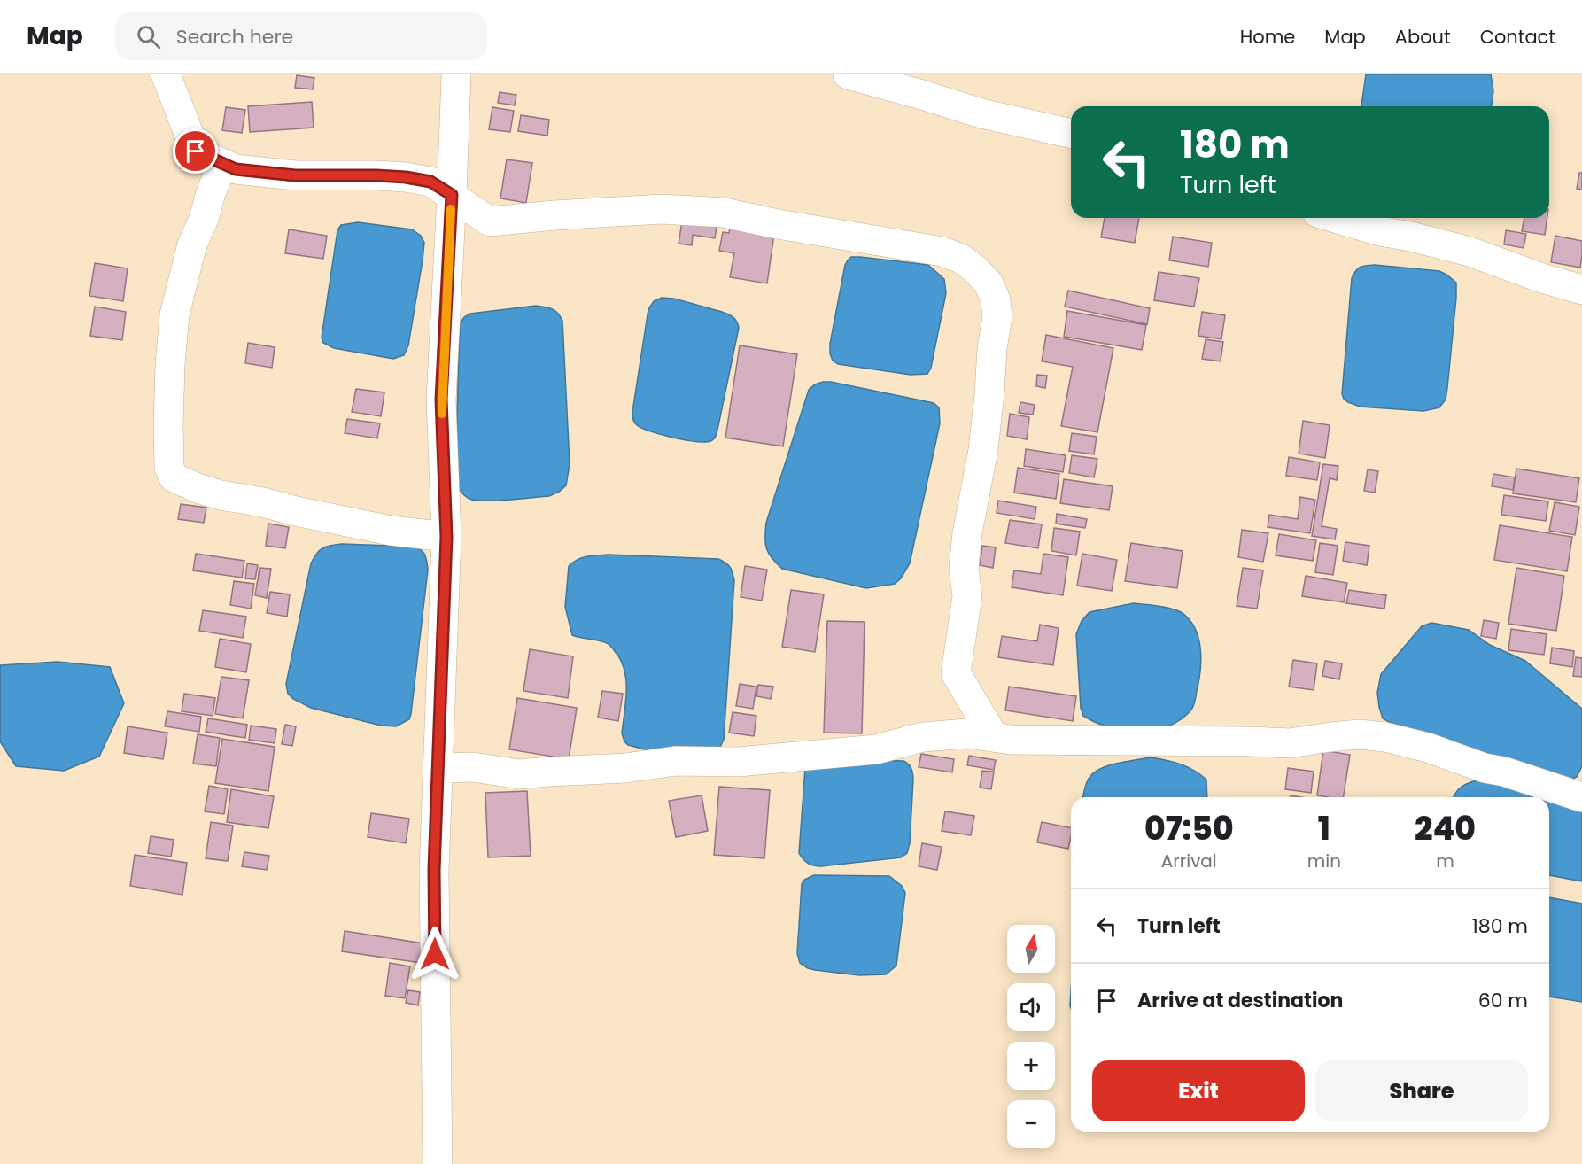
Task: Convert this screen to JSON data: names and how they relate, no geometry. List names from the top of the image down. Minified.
{"north":"top","page":{"header":"Map","search":"Search here","nav":["Home","Map","About","Contact"],"turn":["180 m","Turn left"],"eta":["07:50","Arrival","1","min","240","m"],"list":[{"name":"Turn left","value":"180 m"},{"name":"Arrive at destination","value":"60 m"}],"map_buttons":["+","−"],"buttons":["Exit","Share"]}}
